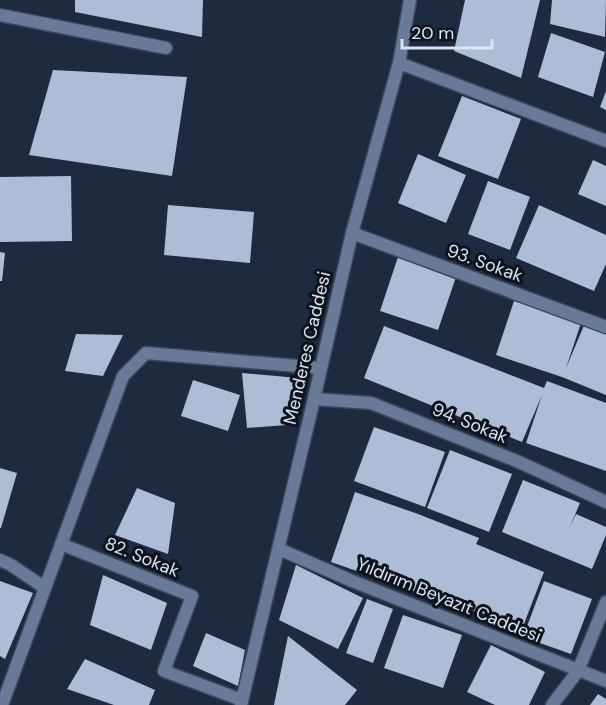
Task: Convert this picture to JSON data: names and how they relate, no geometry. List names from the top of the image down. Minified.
{"streets":{"street":["93. Sokak","Menderes Caddesi","94. Sokak","82. Sokak","Yıldırım Beyazıt Caddesi"]},"crossings":[["93. Sokak","Menderes Caddesi"],["Menderes Caddesi","94. Sokak"],["Menderes Caddesi","82. Sokak"],["Menderes Caddesi","Yıldırım Beyazıt Caddesi"]],"scale_bar":"20 m"}
